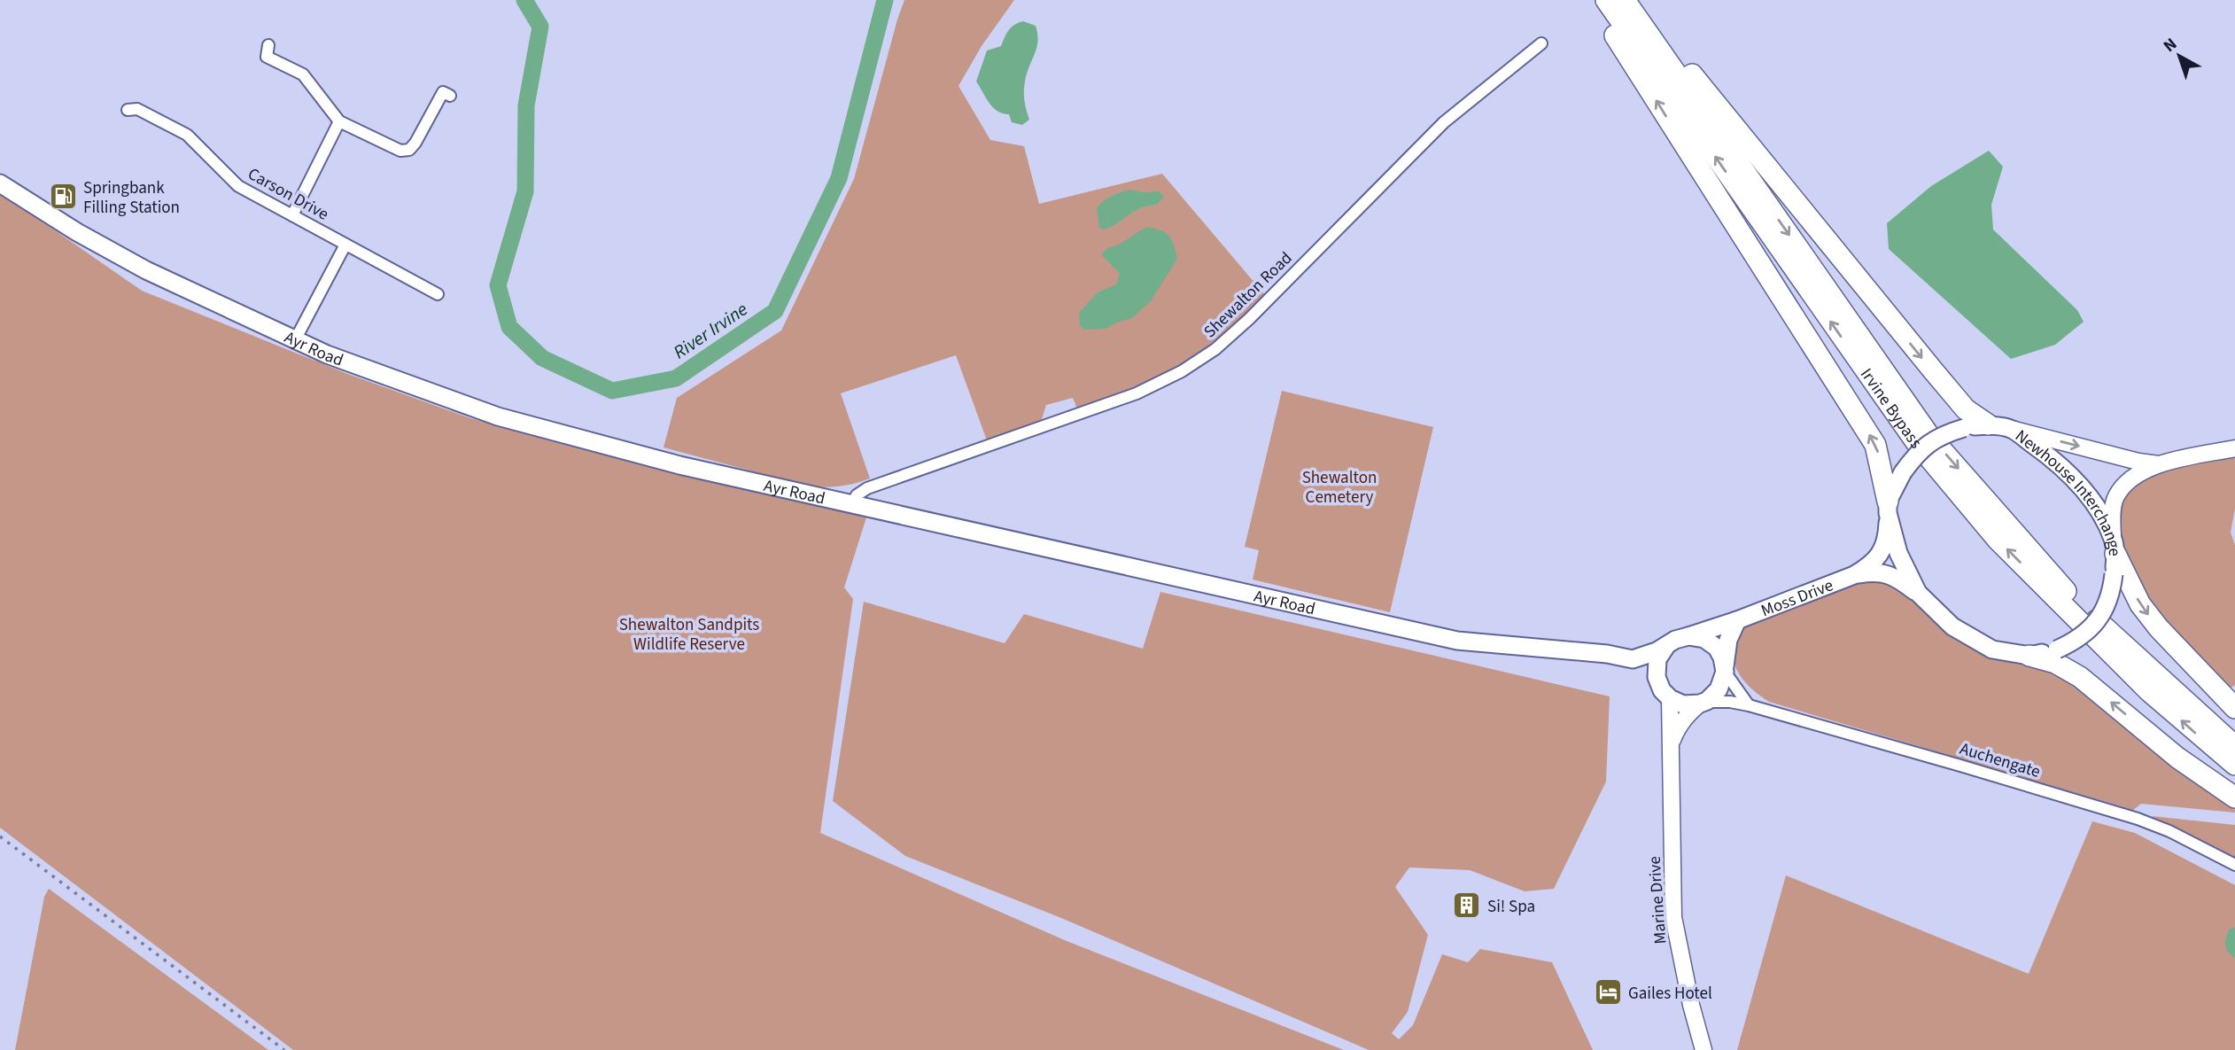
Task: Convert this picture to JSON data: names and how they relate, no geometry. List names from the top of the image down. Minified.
{"streets":{"highway":["Irvine Bypass"],"main road":["Ayr Road","Newhouse Interchange","Moss Drive"],"street":["Carson Drive","Shewalton Road","Auchengate","Marine Drive"]},"crossings":[["Shewalton Road","Ayr Road"],["Newhouse Interchange","Moss Drive"],["Moss Drive","Auchengate"],["Moss Drive","Marine Drive"],["Auchengate","Marine Drive"]],"water":["River Irvine"],"parks":["Shewalton Cemetery","Shewalton Sandpits Wildlife Reserve"],"places":{"fuel station":["Springbank Filling Station"],"building":["Si! Spa"],"hotel":["Gailes Hotel"]},"north":"top left"}
